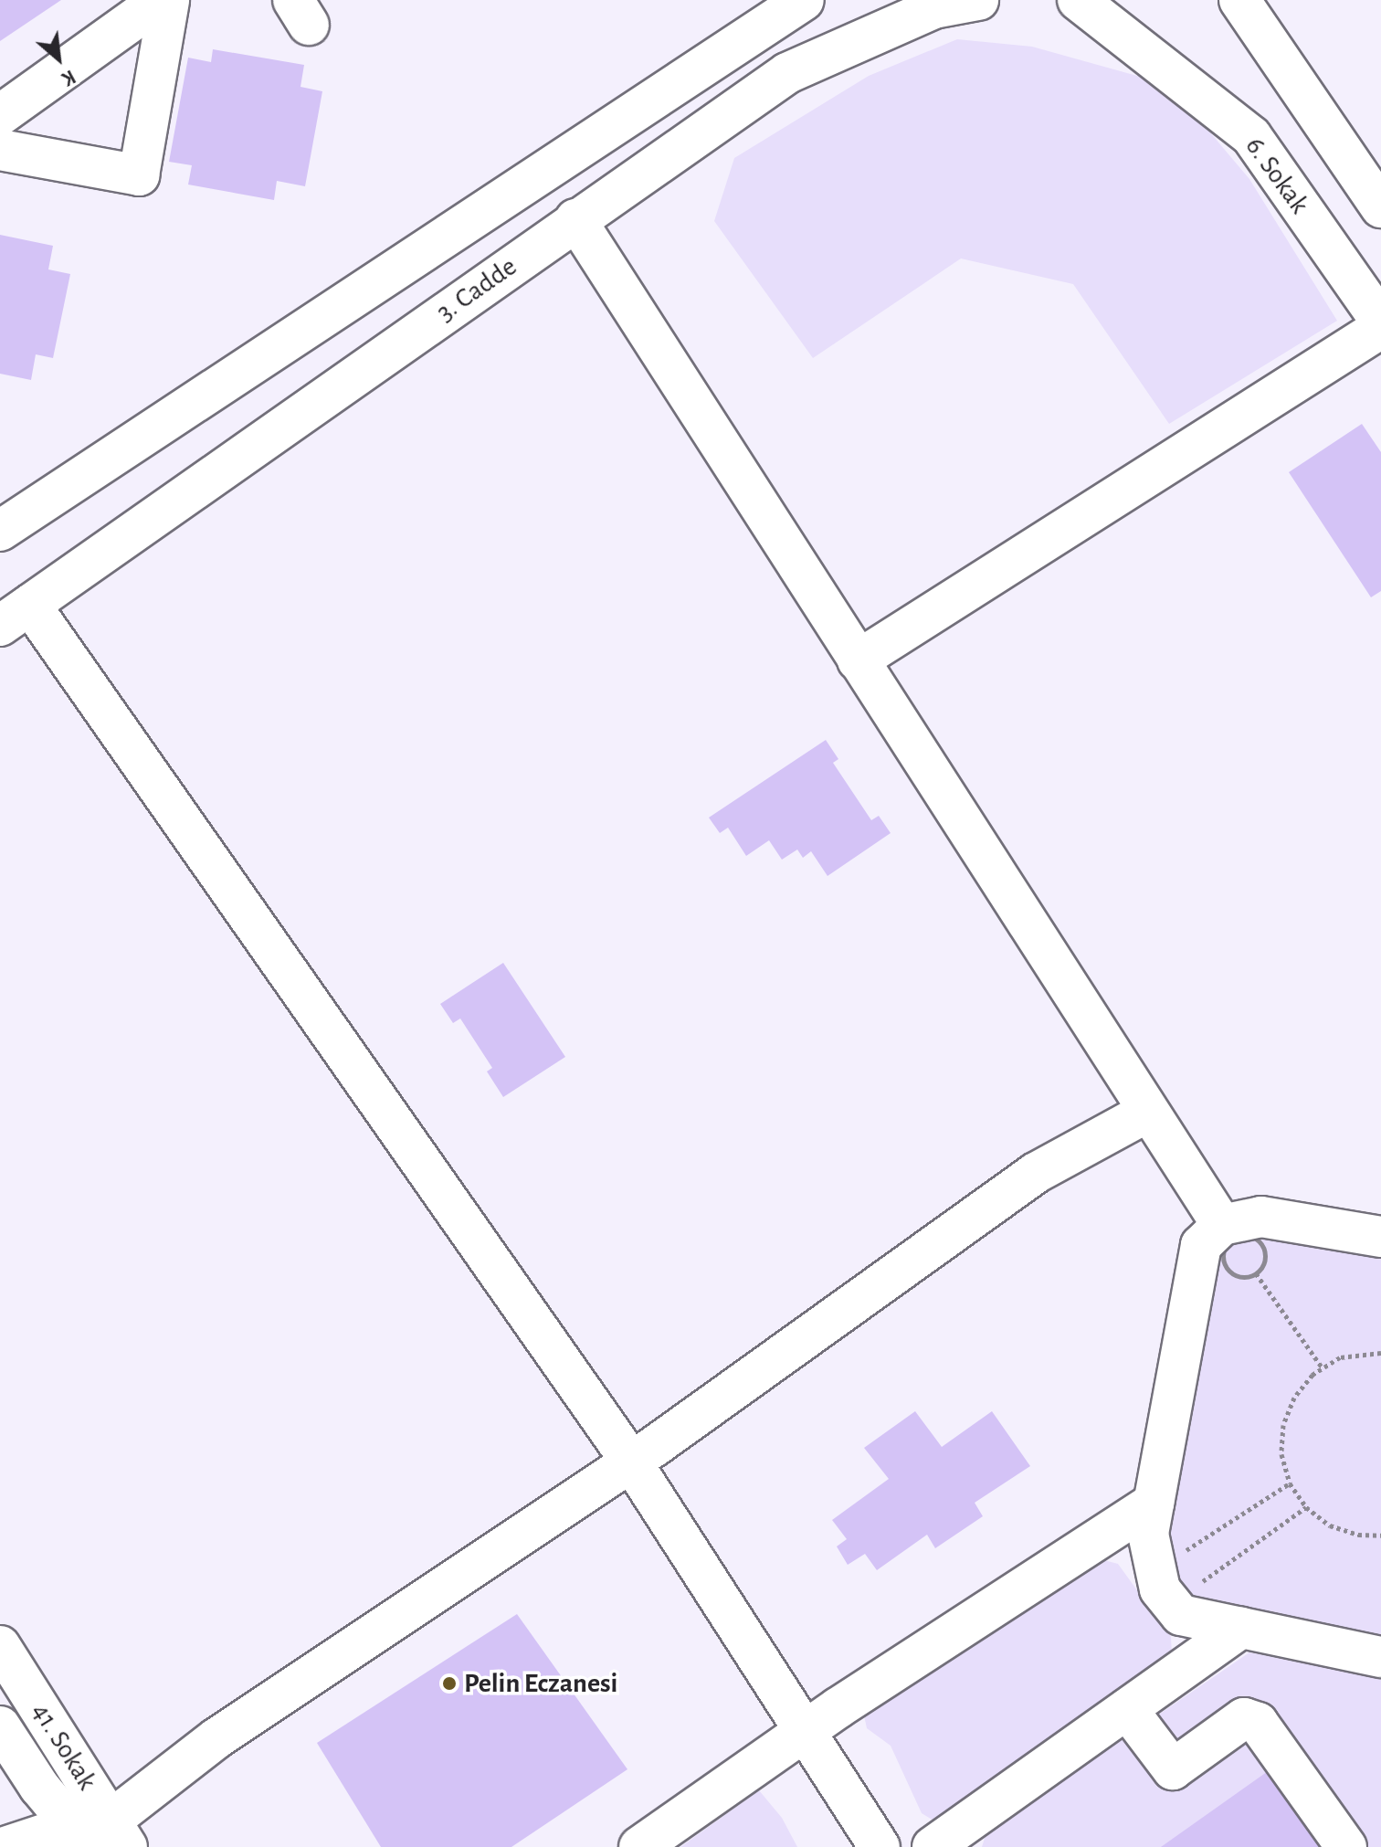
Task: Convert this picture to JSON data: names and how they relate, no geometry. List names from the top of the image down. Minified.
{"streets":{"street":["6. Sokak","3. Cadde","41. Sokak"]},"places":["Pelin Eczanesi"],"north":"bottom right"}
